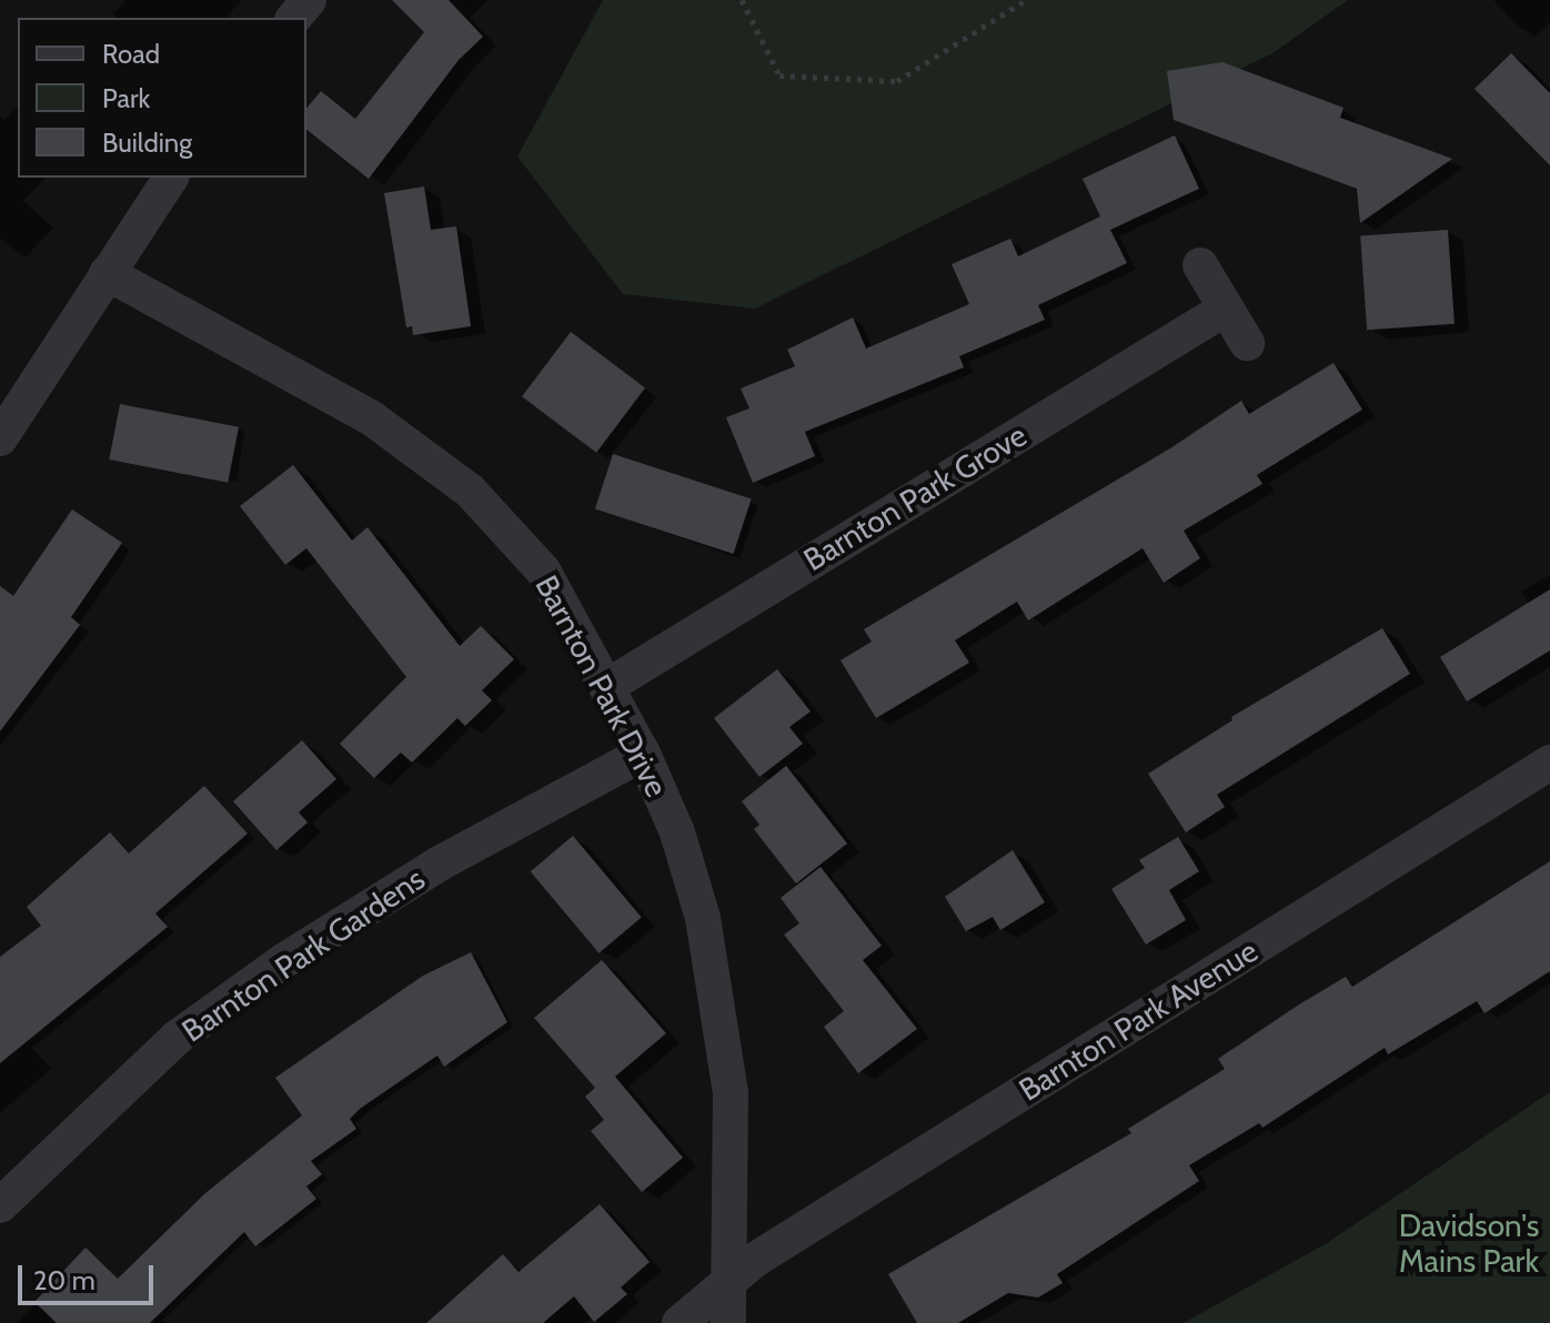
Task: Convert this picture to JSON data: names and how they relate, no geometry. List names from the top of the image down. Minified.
{"streets":{"street":["Barnton Park Grove","Barnton Park Drive","Barnton Park Gardens","Barnton Park Avenue"]},"crossings":[["Barnton Park Grove","Barnton Park Drive"],["Barnton Park Drive","Barnton Park Gardens"],["Barnton Park Drive","Barnton Park Avenue"]],"parks":["Davidson's Mains Park"],"legend":["Road","Park","Building"],"scale_bar":"20 m"}
